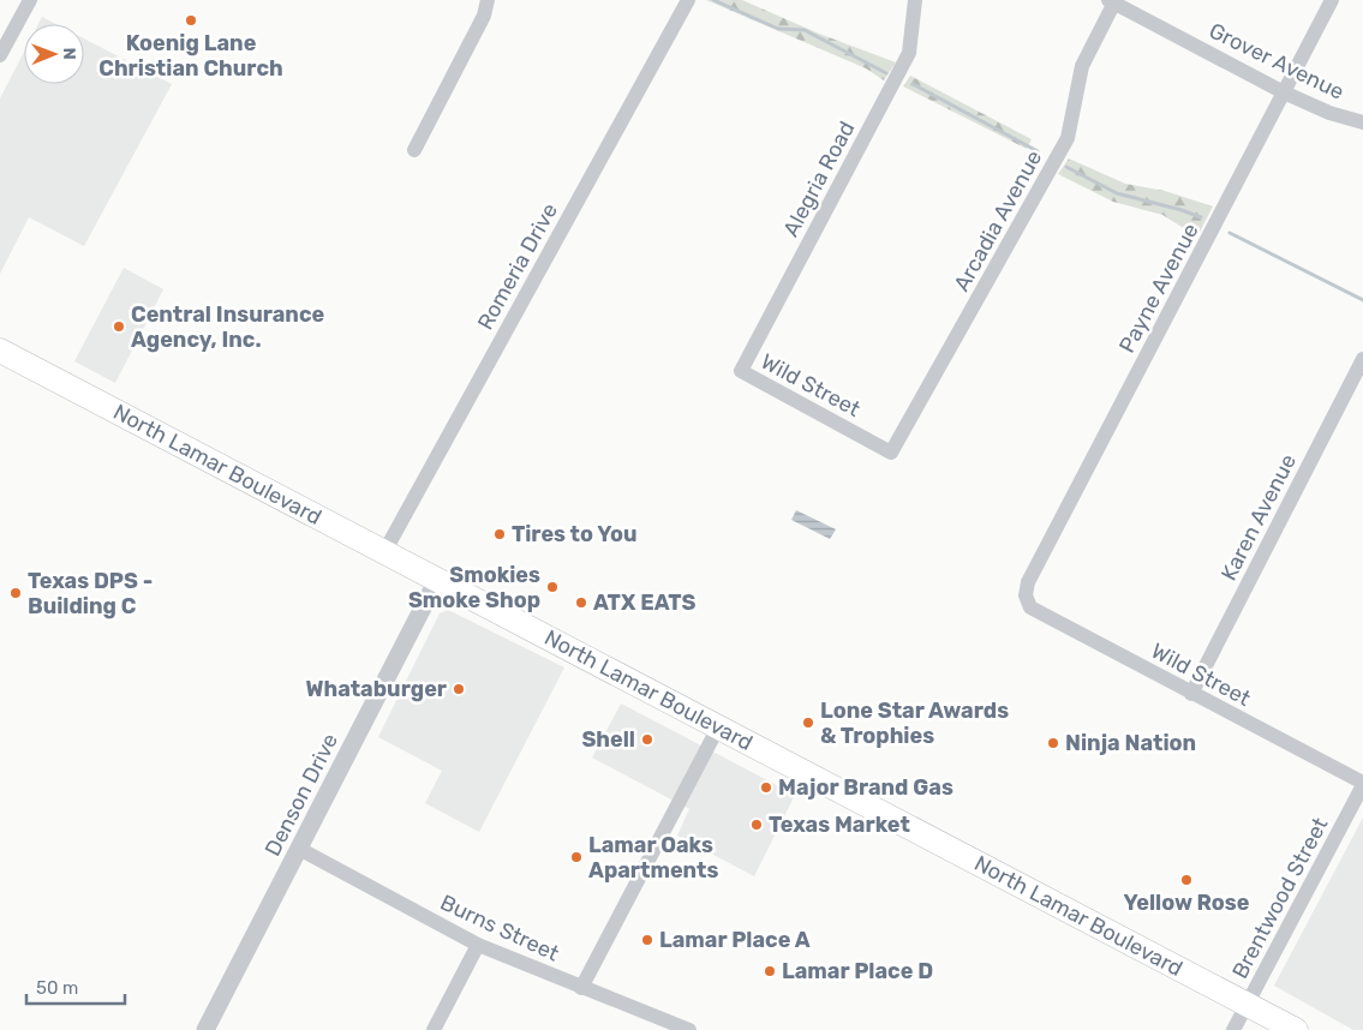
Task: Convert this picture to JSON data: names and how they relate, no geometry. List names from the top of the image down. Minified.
{"streets":{"main road":["North Lamar Boulevard"],"street":["Grover Avenue","Alegria Road","Arcadia Avenue","Romeria Drive","Payne Avenue","Wild Street","Karen Avenue","Denson Drive","Brentwood Street","Burns Street"]},"crossings":[["Grover Avenue","Arcadia Avenue"],["Grover Avenue","Payne Avenue"],["Alegria Road","Wild Street"],["Arcadia Avenue","Wild Street"],["Romeria Drive","North Lamar Boulevard"],["Payne Avenue","Wild Street"],["Wild Street","Karen Avenue"],["Wild Street","Brentwood Street"],["North Lamar Boulevard","Denson Drive"],["North Lamar Boulevard","Brentwood Street"],["Denson Drive","Burns Street"]],"places":["Koenig Lane Christian Church","Central Insurance Agency, Inc.","Tires to You","Smokies Smoke Shop","Texas DPS - Building C","ATX EATS","Whataburger","Lone Star Awards & Trophies","Shell","Ninja Nation","Major Brand Gas","Texas Market","Lamar Oaks Apartments","Yellow Rose","Lamar Place A","Lamar Place D"],"scale_bar":"50 m","north":"right"}
